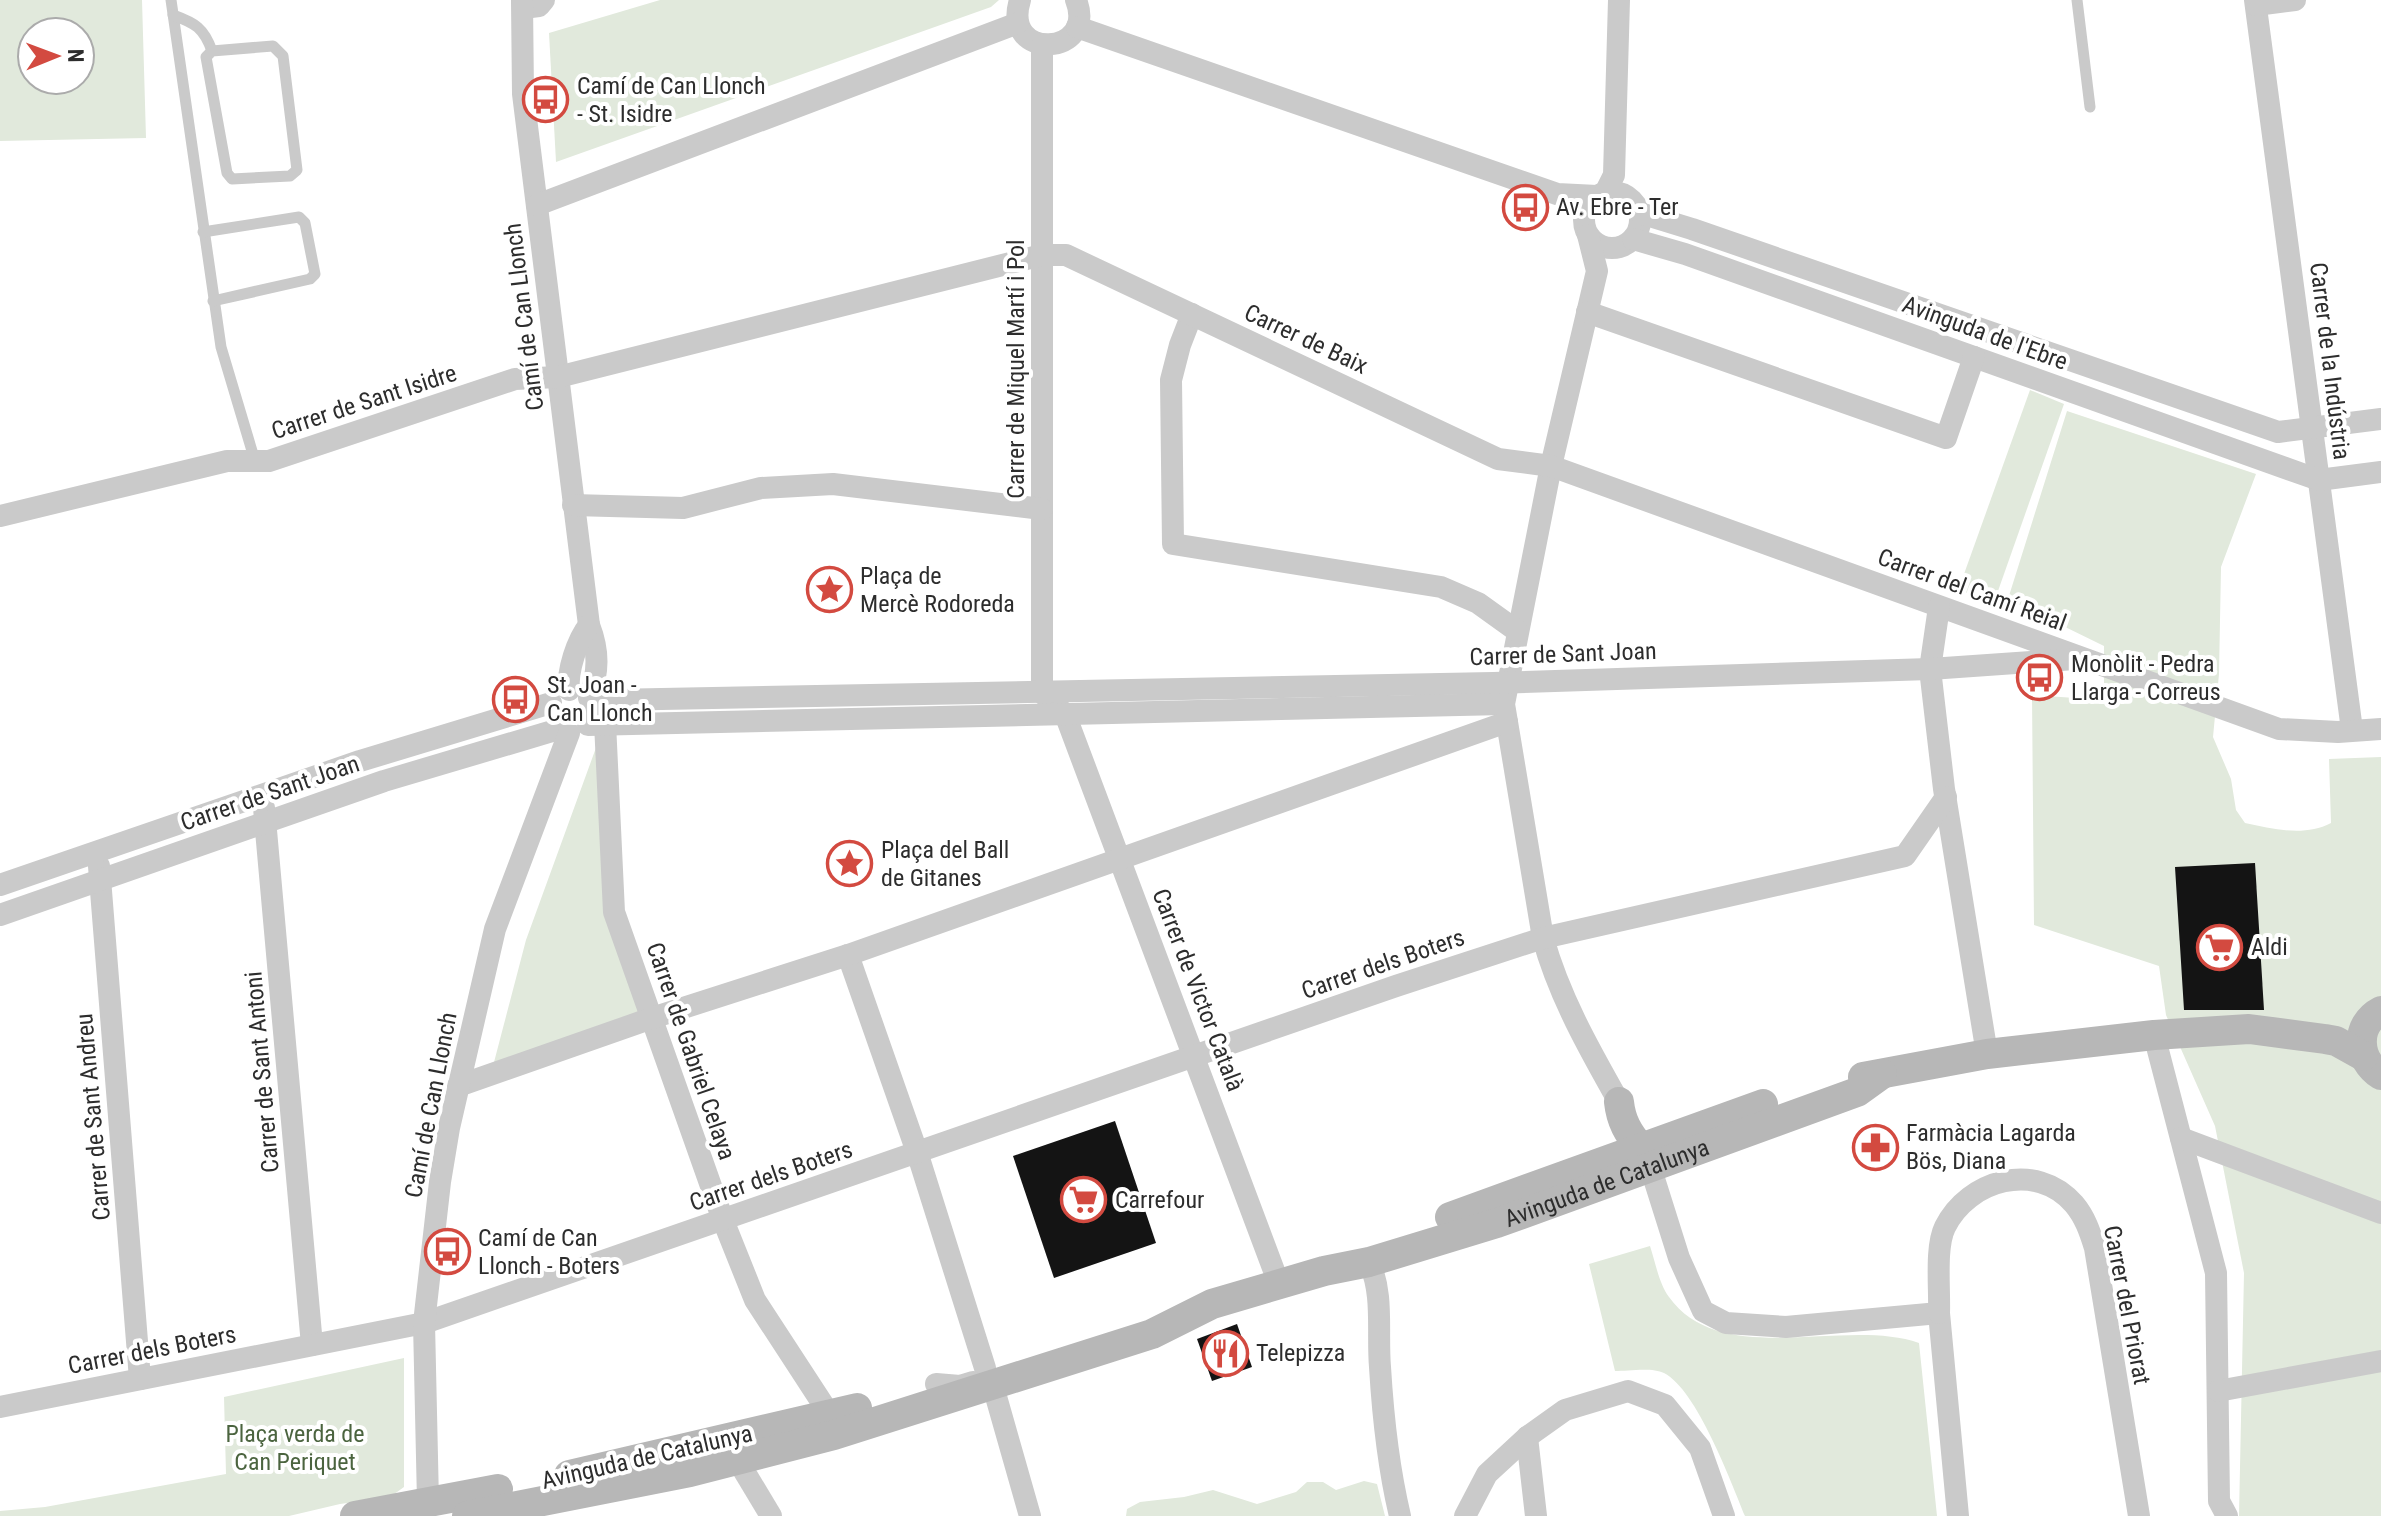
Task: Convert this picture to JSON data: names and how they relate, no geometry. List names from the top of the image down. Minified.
{"streets":{"street":["Camí de Can Llonch","Avinguda de l'Ebre","Carrer de Baix","Carrer de la Indústria","Carrer de Miquel Martí i Pol","Carrer de Sant Isidre","Carrer del Camí Reial","Carrer de Sant Joan","Carrer dels Boters","Carrer de Victor Català","Carrer de Gabriel Celaya","Carrer de Sant Antoni","Carrer de Sant Andreu","Avinguda de Catalunya","Carrer del Priorat"]},"crossings":[["Camí de Can Llonch","Carrer de Sant Isidre"],["Camí de Can Llonch","Carrer de Sant Joan"],["Camí de Can Llonch","Carrer dels Boters"],["Camí de Can Llonch","Carrer de Gabriel Celaya"],["Camí de Can Llonch","Avinguda de Catalunya"],["Avinguda de l'Ebre","Carrer de la Indústria"],["Carrer de Baix","Carrer de Miquel Martí i Pol"],["Carrer de Baix","Carrer de Sant Isidre"],["Carrer de Baix","Carrer del Camí Reial"],["Carrer de la Indústria","Carrer del Camí Reial"],["Carrer de Miquel Martí i Pol","Carrer de Sant Isidre"],["Carrer de Miquel Martí i Pol","Carrer de Sant Joan"],["Carrer del Camí Reial","Carrer de Sant Joan"],["Carrer de Sant Joan","Carrer de Victor Català"],["Carrer de Sant Joan","Carrer de Gabriel Celaya"],["Carrer de Sant Joan","Carrer de Sant Antoni"],["Carrer de Sant Joan","Carrer de Sant Andreu"],["Carrer dels Boters","Carrer de Victor Català"],["Carrer dels Boters","Carrer de Gabriel Celaya"],["Carrer dels Boters","Carrer de Sant Antoni"],["Carrer dels Boters","Carrer de Sant Andreu"],["Carrer de Victor Català","Avinguda de Catalunya"],["Carrer de Gabriel Celaya","Avinguda de Catalunya"]],"parks":["Plaça verda de Can Periquet"],"places":{"bus stop":["Camí de Can Llonch - St. Isidre","Av. Ebre - Ter","Monòlit - Pedra Llarga - Correus","St. Joan - Can Llonch","Camí de Can Llonch - Boters"],"place":["Plaça de Mercè Rodoreda","Plaça del Ball de Gitanes"],"supermarket":["Aldi","Carrefour"],"pharmacy":["Farmàcia Lagarda Bös, Diana"],"restaurant":["Telepizza"]},"north":"right"}
